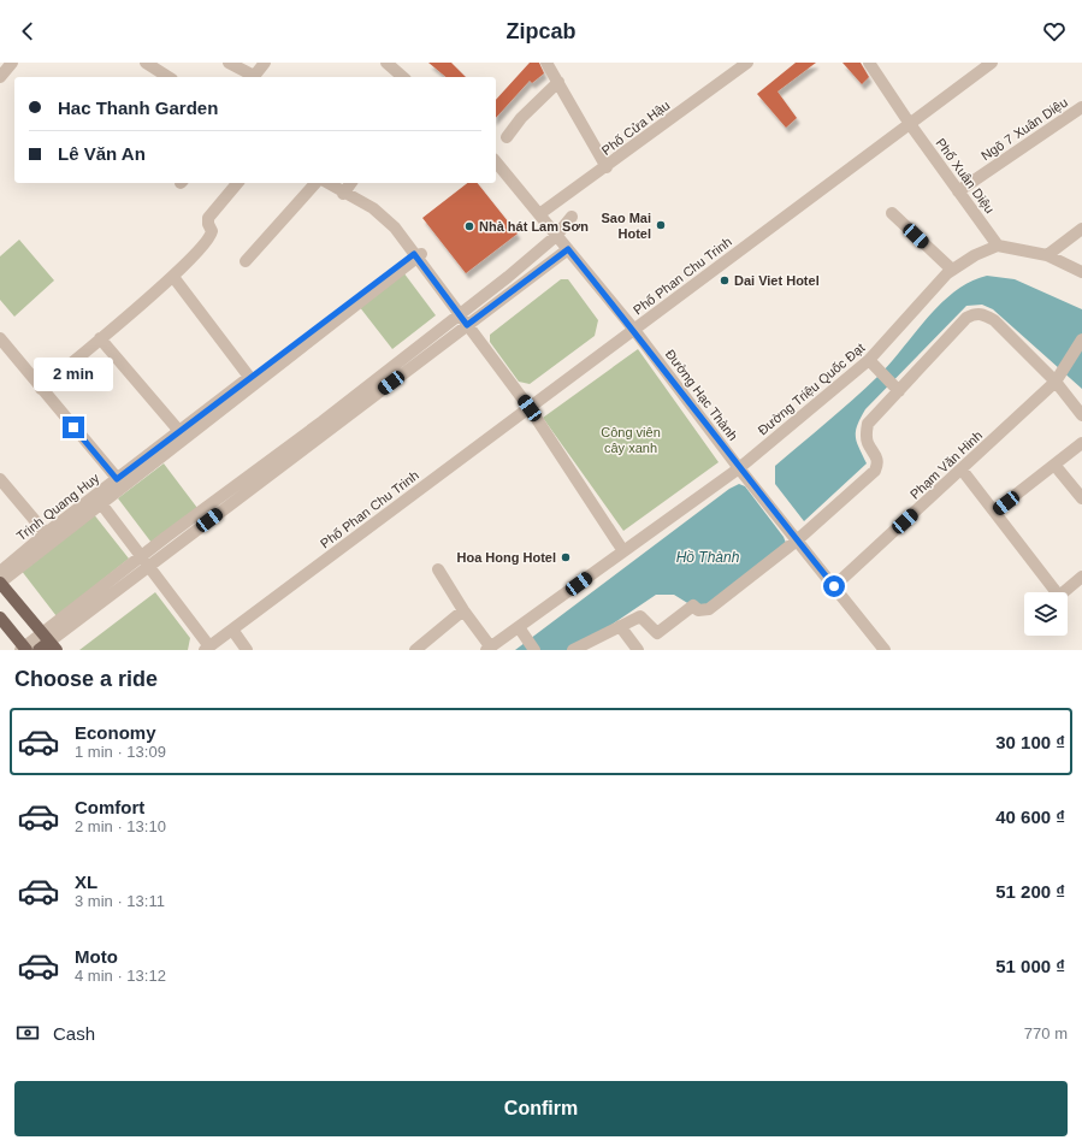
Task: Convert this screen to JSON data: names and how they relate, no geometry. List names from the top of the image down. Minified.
{"streets":{"street":["Phố Cửa Hậu","Ngõ 7 Xuân Diệu","Phố Xuân Diệu","Phố Phan Chu Trinh","Đường Triệu Quốc Đạt","Đường Hạc Thành","Phạm Văn Hinh","Trịnh Quang Huy"]},"crossings":[["Phố Cửa Hậu","Đường Hạc Thành"],["Ngõ 7 Xuân Diệu","Phố Xuân Diệu"],["Phố Xuân Diệu","Phố Phan Chu Trinh"],["Phố Xuân Diệu","Đường Triệu Quốc Đạt"],["Phố Phan Chu Trinh","Đường Hạc Thành"],["Đường Triệu Quốc Đạt","Đường Hạc Thành"],["Đường Hạc Thành","Phạm Văn Hinh"]],"water":["Hồ Thành"],"parks":["Công viên cây xanh"],"places":["Sao Mai Hotel","Nhà hát Lam Sơn","Dai Viet Hotel","Hoa Hong Hotel"],"page":{"header":"Zipcab","banner":["Hac Thanh Garden","Lê Văn An"],"bubble":"2 min","heading":"Choose a ride","list":[{"name":"Economy","note":"1 min · 13:09","value":"30 100 ₫"},{"name":"Comfort","note":"2 min · 13:10","value":"40 600 ₫"},{"name":"XL","note":"3 min · 13:11","value":"51 200 ₫"},{"name":"Moto","note":"4 min · 13:12","value":"51 000 ₫"}],"pay":["Cash","770 m"],"buttons":"Confirm"}}
